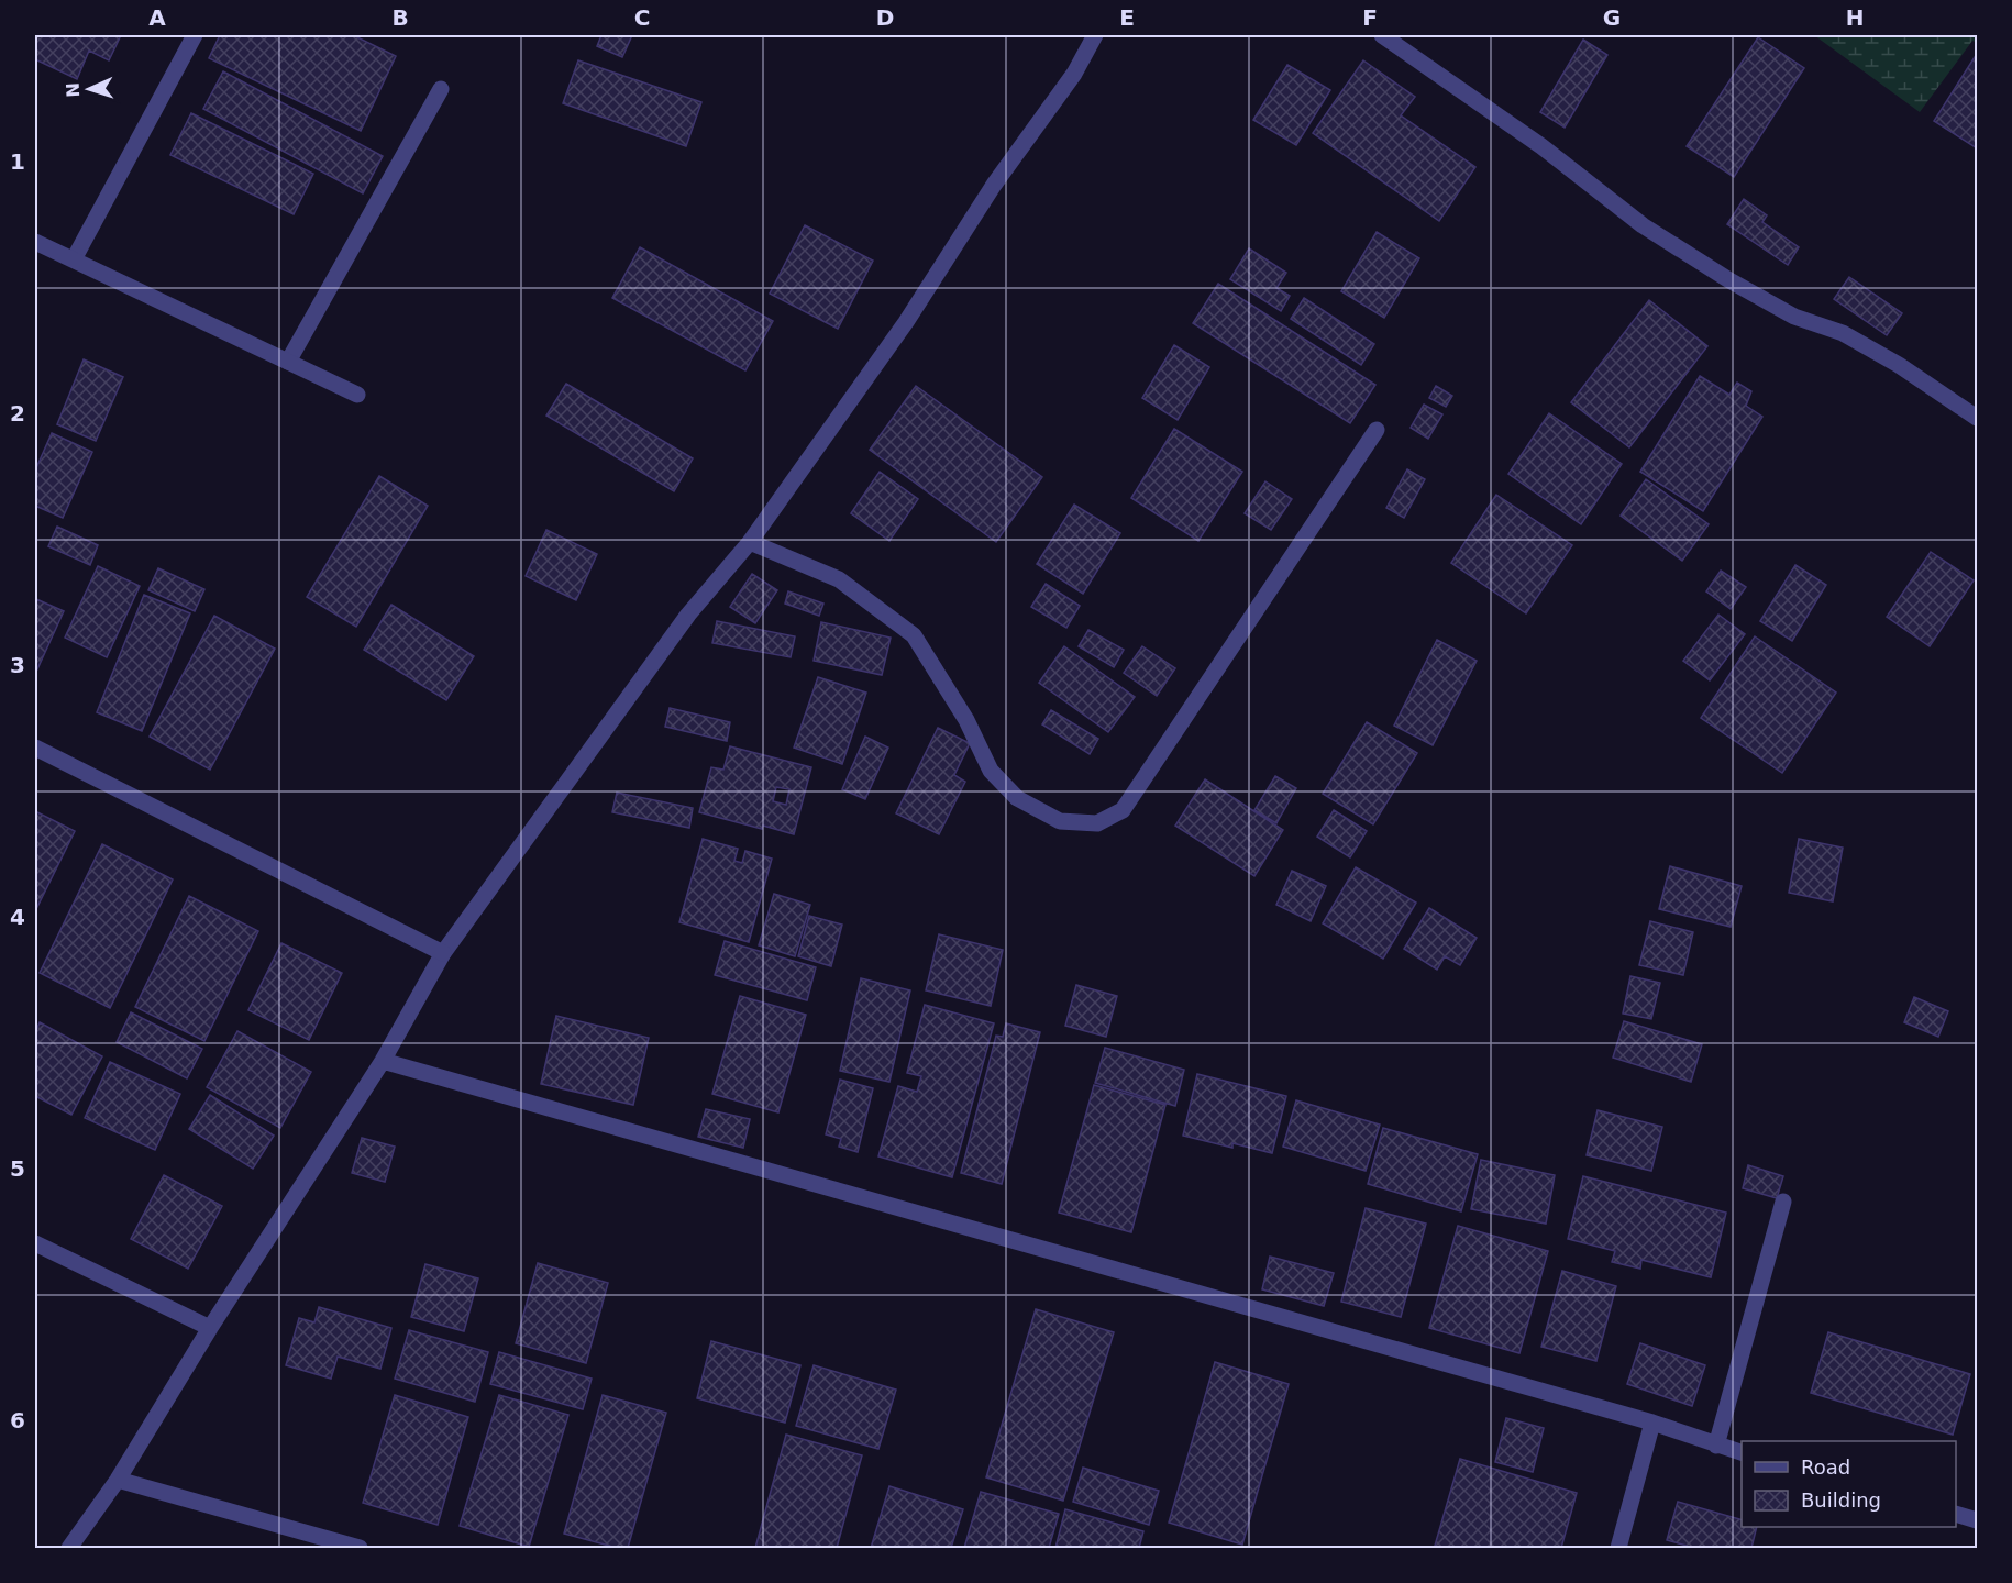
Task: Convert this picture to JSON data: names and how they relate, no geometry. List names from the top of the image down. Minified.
{"legend":["Road","Building"],"north":"left","grid":{"columns":["A","B","C","D","E","F","G","H"],"rows":["1","2","3","4","5","6"]}}
